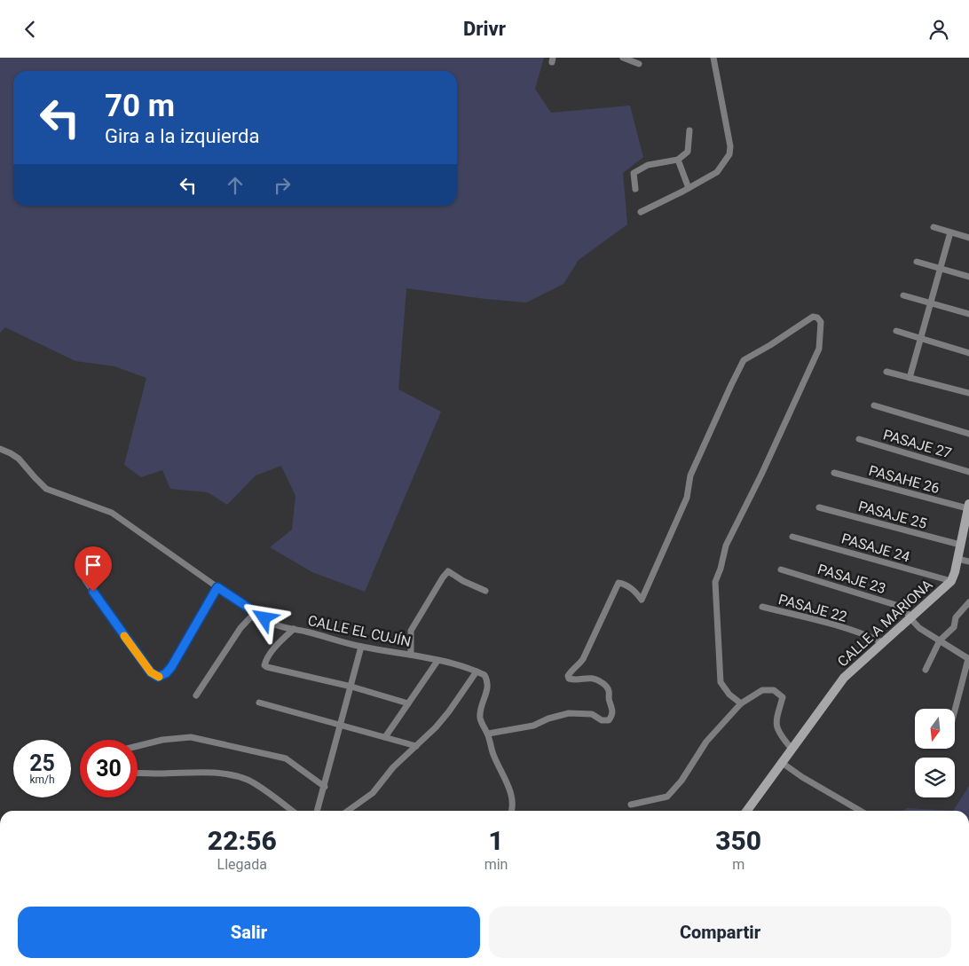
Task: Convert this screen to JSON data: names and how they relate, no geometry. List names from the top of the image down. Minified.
{"streets":{"main road":["CALLE A MARIONA"],"street":["PASAJE 27","PASAHE 26","PASAJE 25","PASAJE 24","PASAJE 23","PASAJE 22","CALLE EL CUJÍN"]},"crossings":[["PASAHE 26","CALLE A MARIONA"],["PASAJE 25","CALLE A MARIONA"],["PASAJE 24","CALLE A MARIONA"],["PASAJE 23","CALLE A MARIONA"],["PASAJE 22","CALLE A MARIONA"]],"north":"bottom","page":{"header":"Drivr","turn":["70 m","Gira a la izquierda"],"speed":"25 km/h","limit":"30","eta":["22:56","Llegada","1","min","350","m"],"buttons":["Salir","Compartir"]}}
